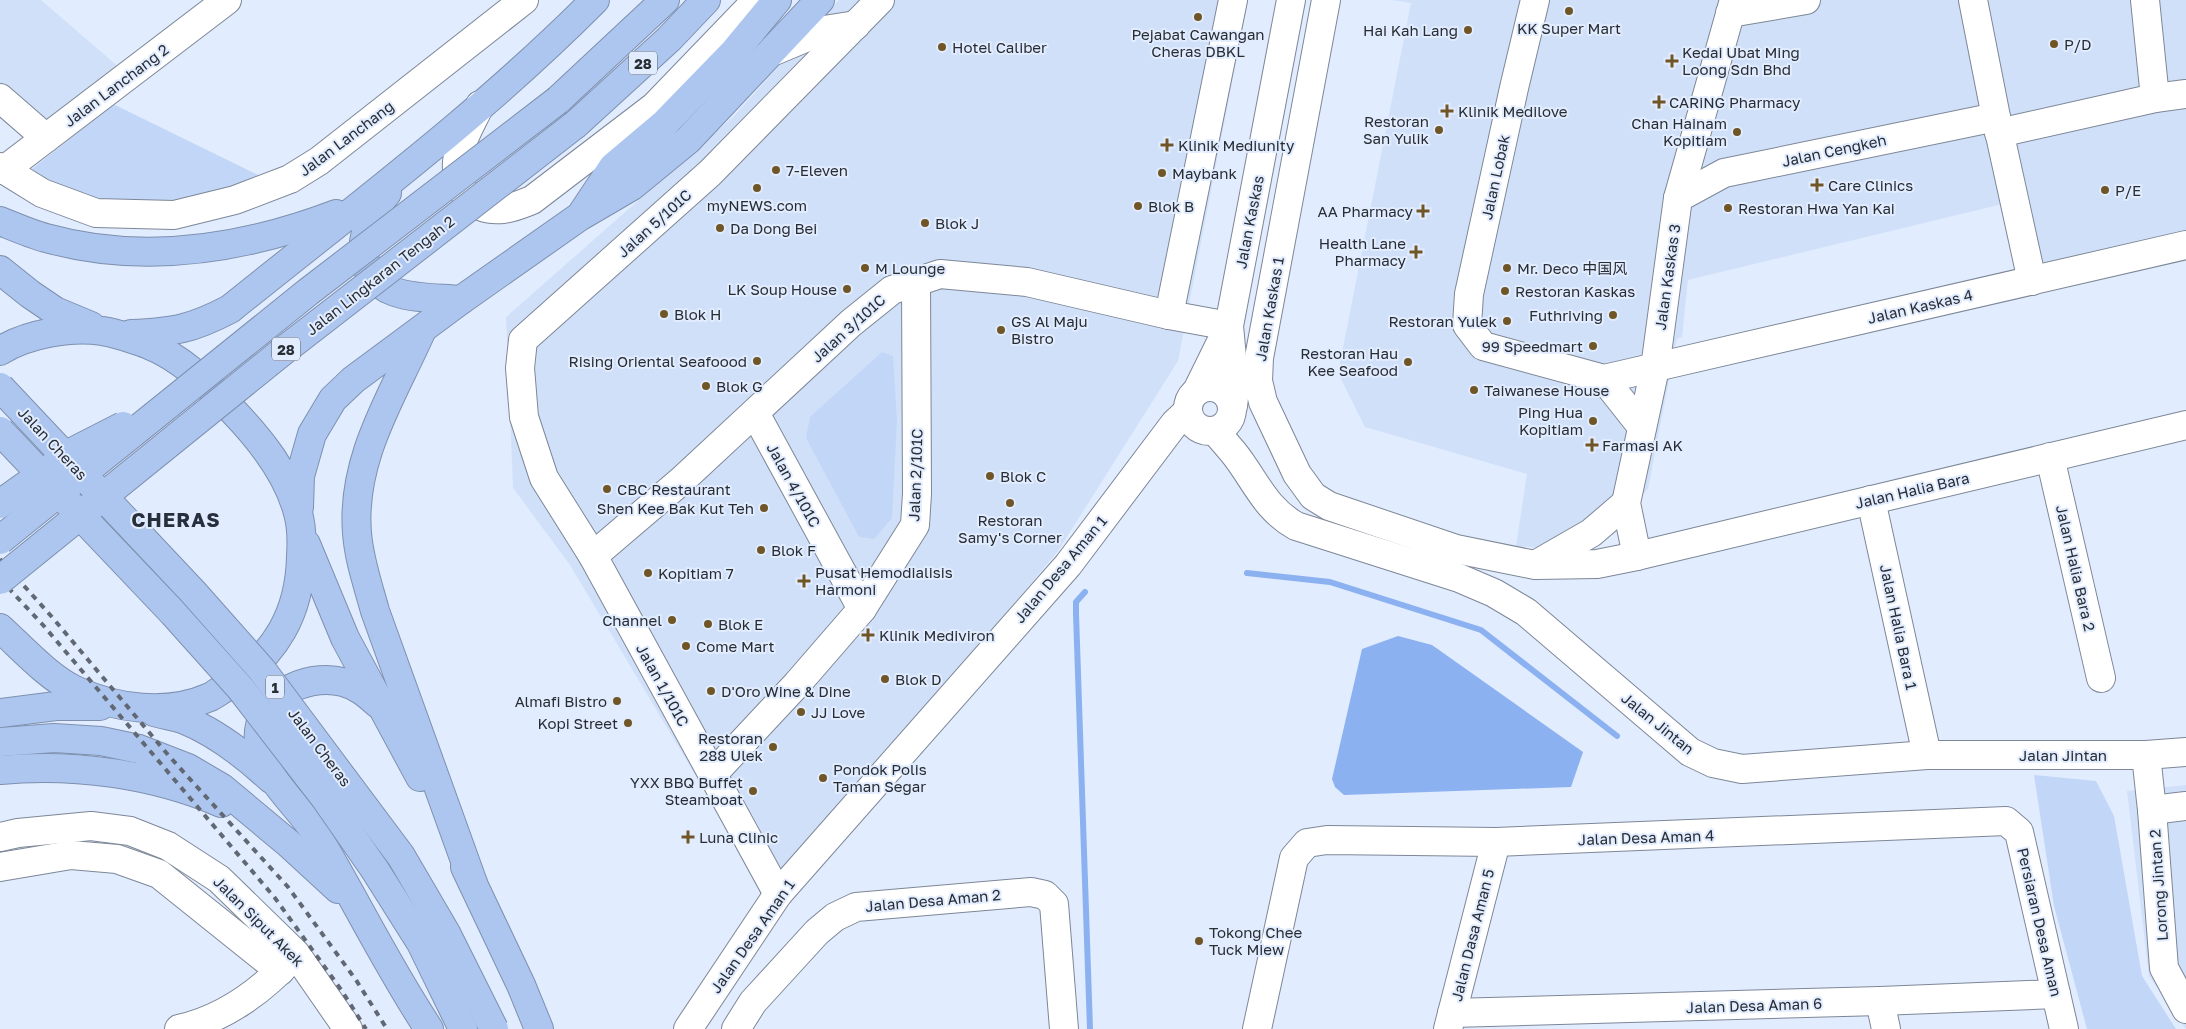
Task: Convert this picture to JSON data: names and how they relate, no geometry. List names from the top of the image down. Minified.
{"streets":{"highway":["28","Jalan Lingkaran Tengah 2","Jalan Cheras","1"],"street":["Jalan Lanchang 2","Jalan Lanchang","Jalan Cengkeh","Jalan Lobak","Jalan Kaskas","Jalan 5/101C","Jalan Kaskas 3","Jalan Kaskas 4","Jalan Kaskas 1","Jalan 3/101C","Jalan 2/101C","Jalan 4/101C","Jalan Halia Bara","Jalan Halia Bara 2","Jalan Desa Aman 1","Jalan Halia Bara 1","Jalan 1/101C","Jalan Jintan","Jalan Desa Aman 4","Lorong Jintan 2","Jalan Desa Aman 2","Jalan Siput Akek","Persiaran Desa Aman","Jalan Dasa Aman 5","Jalan Desa Aman 6"]},"crossings":[["Jalan Lanchang 2","Jalan Lanchang"],["Jalan Cengkeh","Jalan Kaskas 3"],["Jalan Kaskas","Jalan 3/101C"],["Jalan Kaskas","Jalan Desa Aman 1"],["Jalan Kaskas","Jalan Jintan"],["Jalan 5/101C","Jalan 1/101C"],["Jalan Kaskas 3","Jalan Kaskas 4"],["Jalan Kaskas 3","Jalan Kaskas 1"],["Jalan Kaskas 3","Jalan Halia Bara"],["Jalan Kaskas 1","Jalan Halia Bara"],["Jalan 3/101C","Jalan 2/101C"],["Jalan 3/101C","Jalan 4/101C"],["Jalan 3/101C","Jalan 1/101C"],["Jalan 2/101C","Jalan 4/101C"],["Jalan 2/101C","Jalan 1/101C"],["Jalan Halia Bara","Jalan Halia Bara 2"],["Jalan Halia Bara","Jalan Halia Bara 1"],["Jalan Desa Aman 1","Jalan 1/101C"],["Jalan Desa Aman 1","Jalan Jintan"],["Jalan Halia Bara 1","Jalan Jintan"],["Jalan Jintan","Lorong Jintan 2"],["Jalan Desa Aman 4","Persiaran Desa Aman"],["Jalan Desa Aman 4","Jalan Dasa Aman 5"],["Persiaran Desa Aman","Jalan Desa Aman 6"],["Jalan Dasa Aman 5","Jalan Desa Aman 6"]],"districts":["CHERAS"],"places":{"other":["KK Super Mart","Pejabat Cawangan Cheras DBKL","Hai Kah Lang","P/D","Hotel Caliber","Restoran San Yulik","Chan Hainam Kopitiam","7-Eleven","Maybank","myNEWS.com","P/E","Blok B","Restoran Hwa Yan Kai","Blok J","Da Dong Bei","M Lounge","Mr. Deco 中国风","LK Soup House","Restoran Kaskas","Blok H","Futhriving","Restoran Yulek","GS Al Maju Bistro","99 Speedmart","Rising Oriental Seafoood","Restoran Hau Kee Seafood","Blok G","Taiwanese House","Ping Hua Kopitiam","Blok C","CBC Restaurant","Restoran Samy's Corner","Shen Kee Bak Kut Teh","Blok F","Kopitiam 7","Channel","Blok E","Come Mart","Blok D","D'Oro Wine & Dine","Almafi Bistro","JJ Love","Kopi Street","Restoran 288 Ulek","Pondok Polis Taman Segar","YXX BBQ Buffet Steamboat","Tokong Chee Tuck Miew"],"health":["Kedai Ubat Ming Loong Sdn Bhd","CARiNG Pharmacy","Klinik Medilove","Klinik Mediunity","Care Clinics","AA Pharmacy","Health Lane Pharmacy","Farmasi AK","Pusat Hemodialisis Harmoni","Klinik Mediviron","Luna Clinic"]}}
